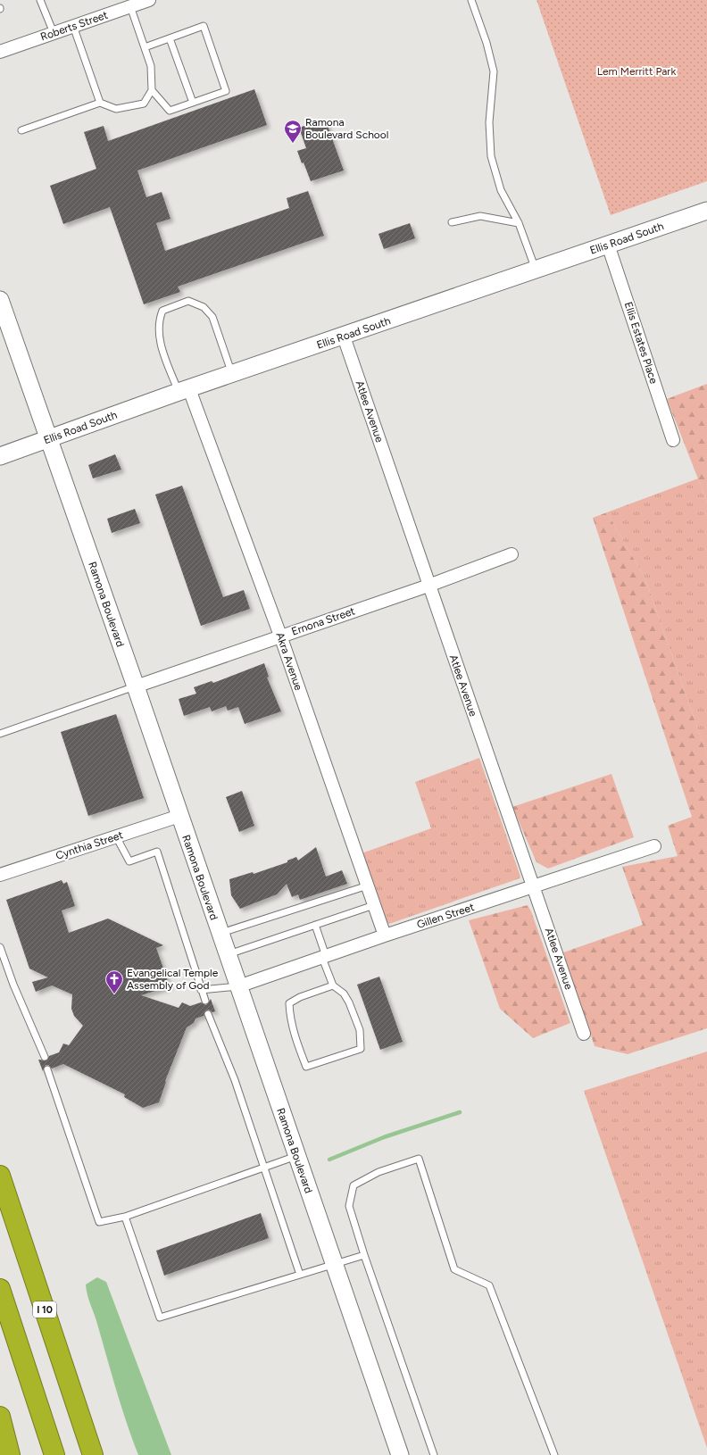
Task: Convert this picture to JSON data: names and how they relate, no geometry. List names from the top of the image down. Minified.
{"streets":{"highway":["I 10"],"street":["Roberts Street","Ellis Road South","Ellis Estates Place","Atlee Avenue","Ramona Boulevard","Ernona Street","Akra Avenue","Cynthia Street","Gillen Street"]},"crossings":[["Ellis Road South","Ellis Estates Place"],["Ellis Road South","Atlee Avenue"],["Ellis Road South","Ramona Boulevard"],["Ellis Road South","Akra Avenue"],["Atlee Avenue","Ernona Street"],["Atlee Avenue","Gillen Street"],["Ramona Boulevard","Ernona Street"],["Ramona Boulevard","Cynthia Street"],["Ramona Boulevard","Gillen Street"],["Ernona Street","Akra Avenue"],["Akra Avenue","Gillen Street"]],"parks":["Lem Merritt Park"],"places":{"school or university":["Ramona Boulevard School"],"church":["Evangelical Temple Assembly of God"]}}
